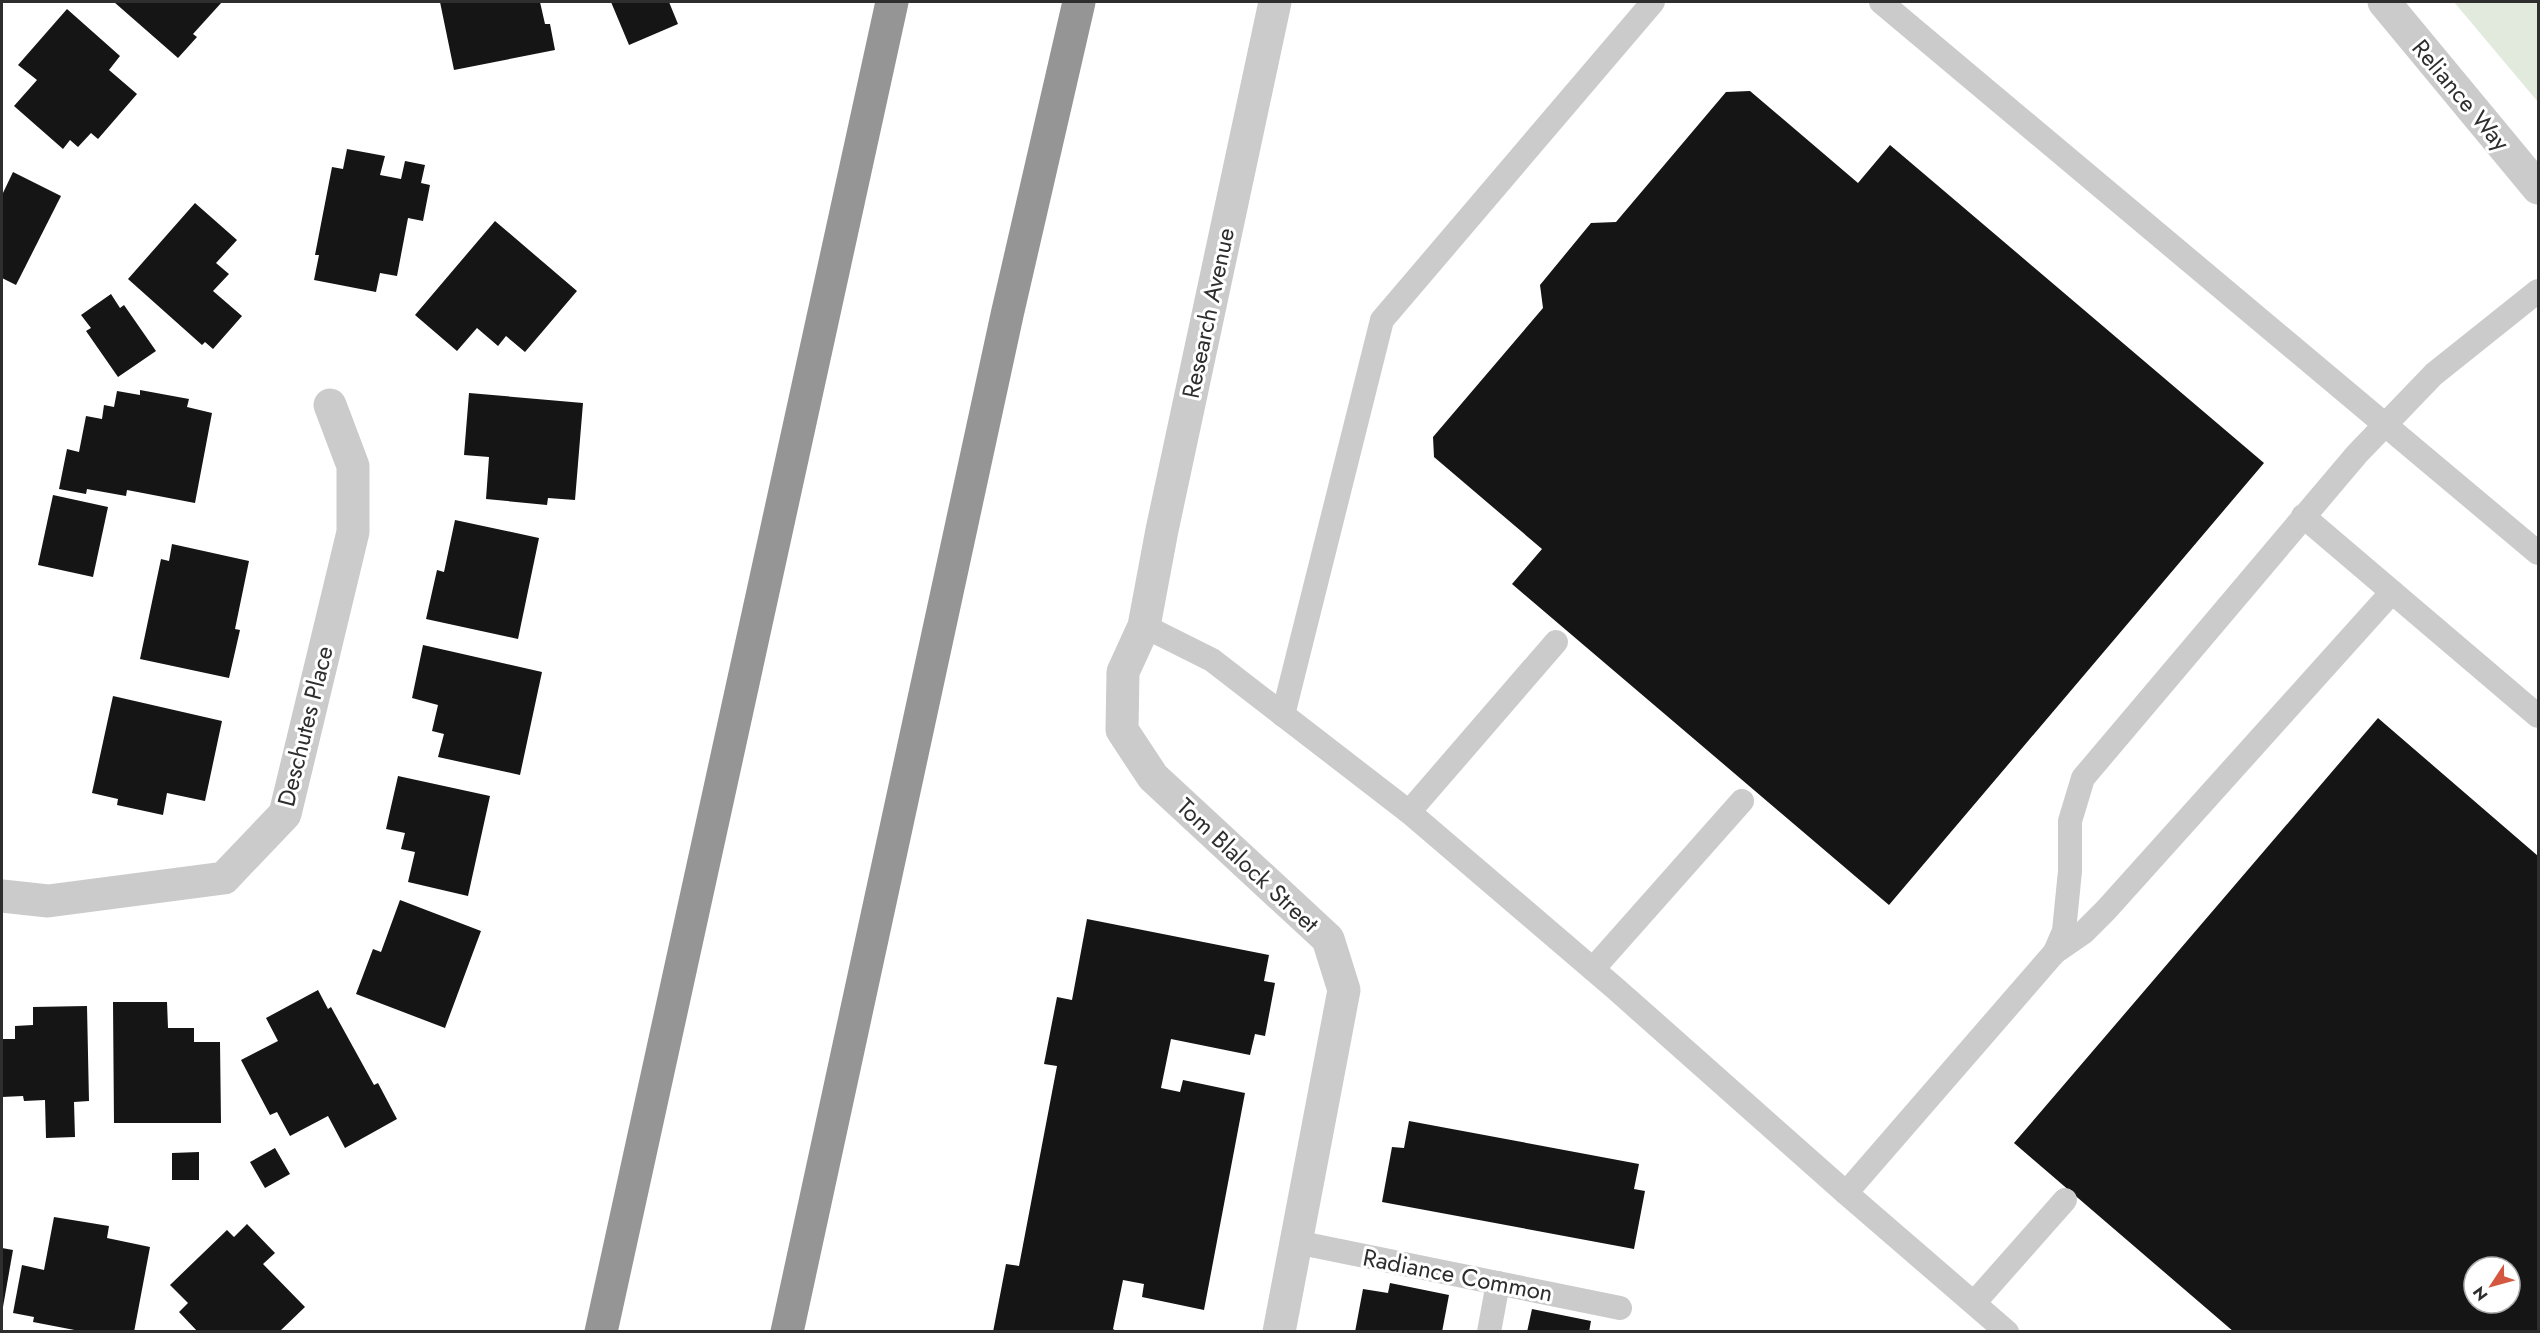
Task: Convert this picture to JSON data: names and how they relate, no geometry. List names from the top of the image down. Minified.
{"streets":{"street":["Reliance Way","Research Avenue","Deschutes Place","Tom Blalock Street"],"lane":["Radiance Common"]},"crossings":[["Research Avenue","Tom Blalock Street"],["Tom Blalock Street","Radiance Common"]],"north":"bottom left"}
